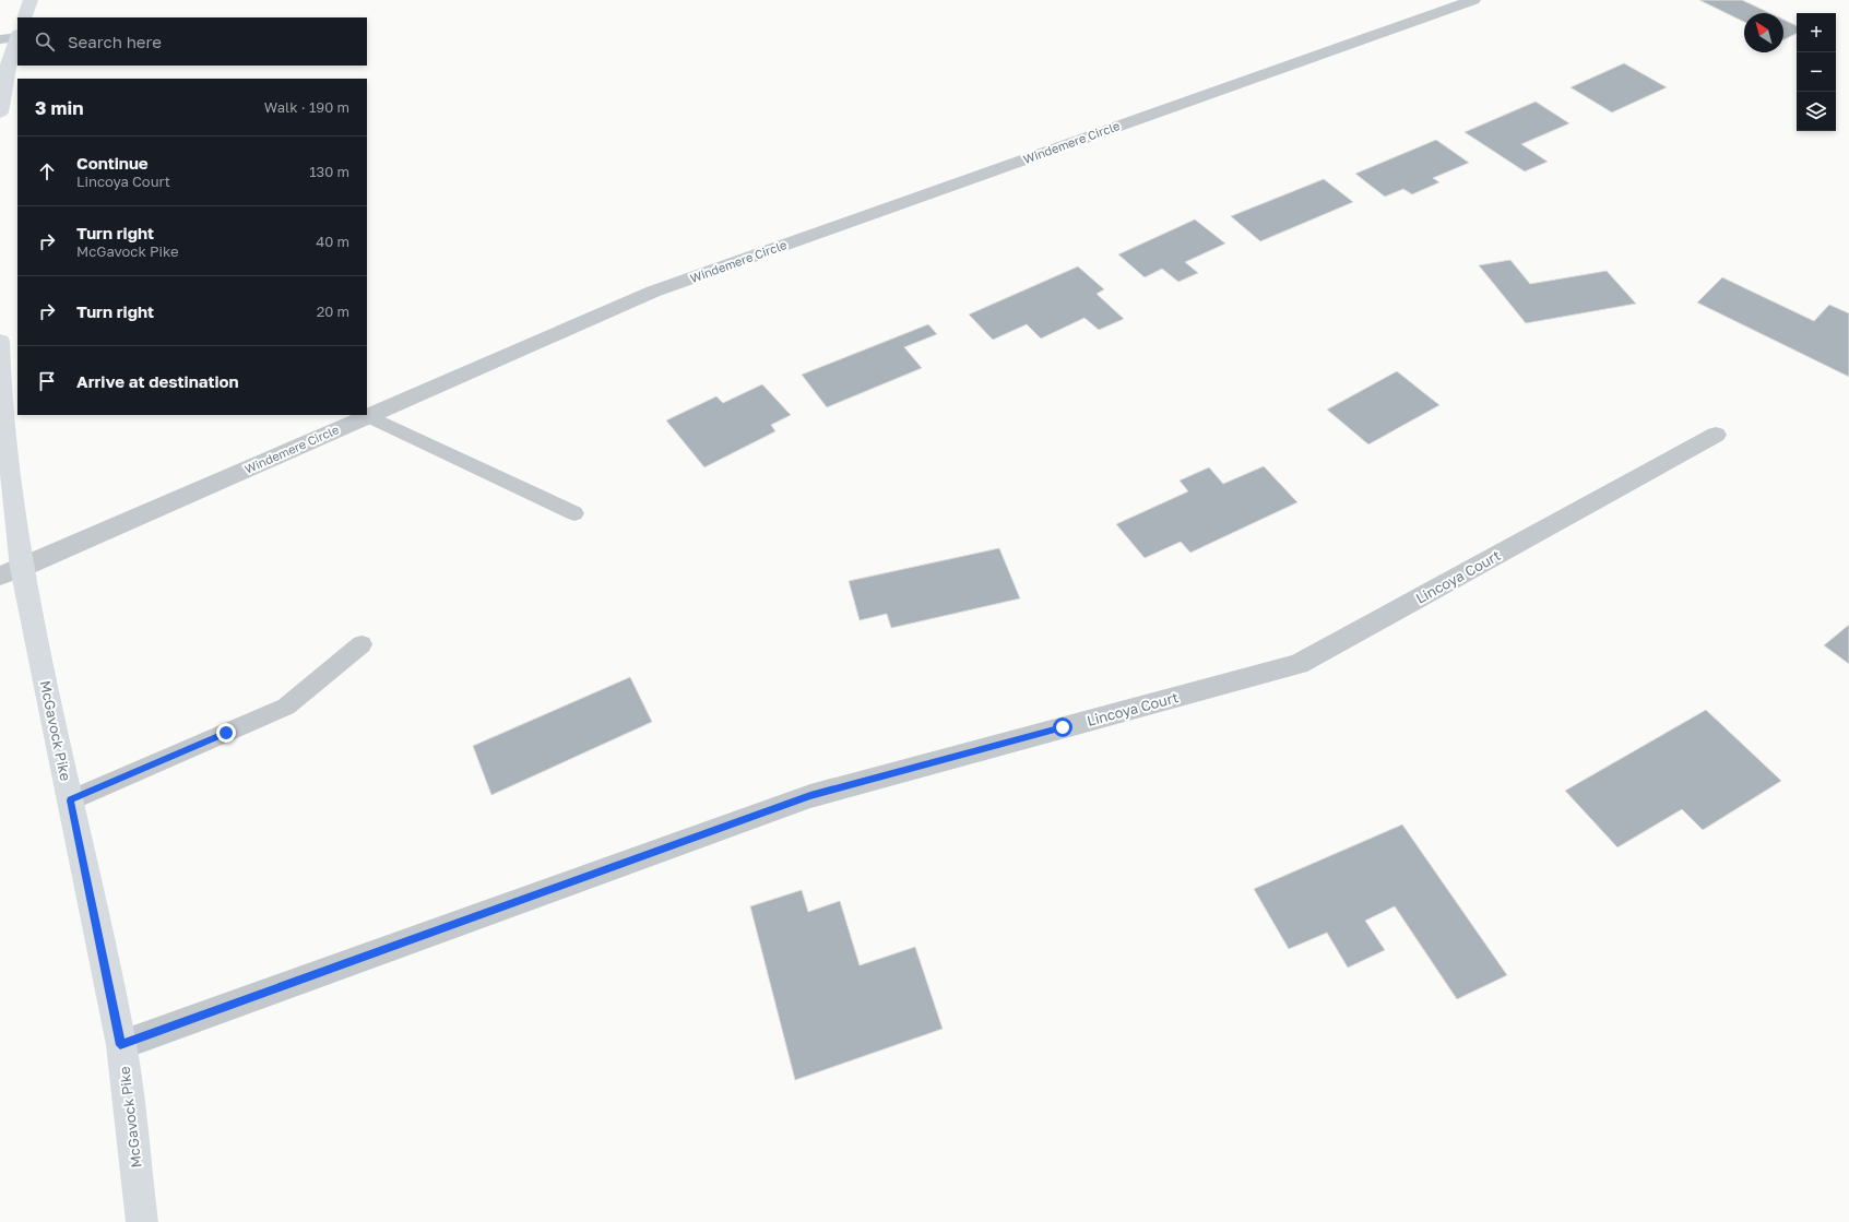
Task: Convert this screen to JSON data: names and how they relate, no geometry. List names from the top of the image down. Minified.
{"streets":{"main road":["McGavock Pike"],"street":["Windemere Circle","Lincoya Court"]},"crossings":[["Windemere Circle","McGavock Pike"],["Lincoya Court","McGavock Pike"]],"north":"top left","page":{"map_buttons":["+","−"],"search":"Search here","heading":["3 min","Walk · 190 m"],"list":[["Continue","Lincoya Court","130 m"],["Turn right","McGavock Pike","40 m"],["Turn right","20 m"],"Arrive at destination"]}}
